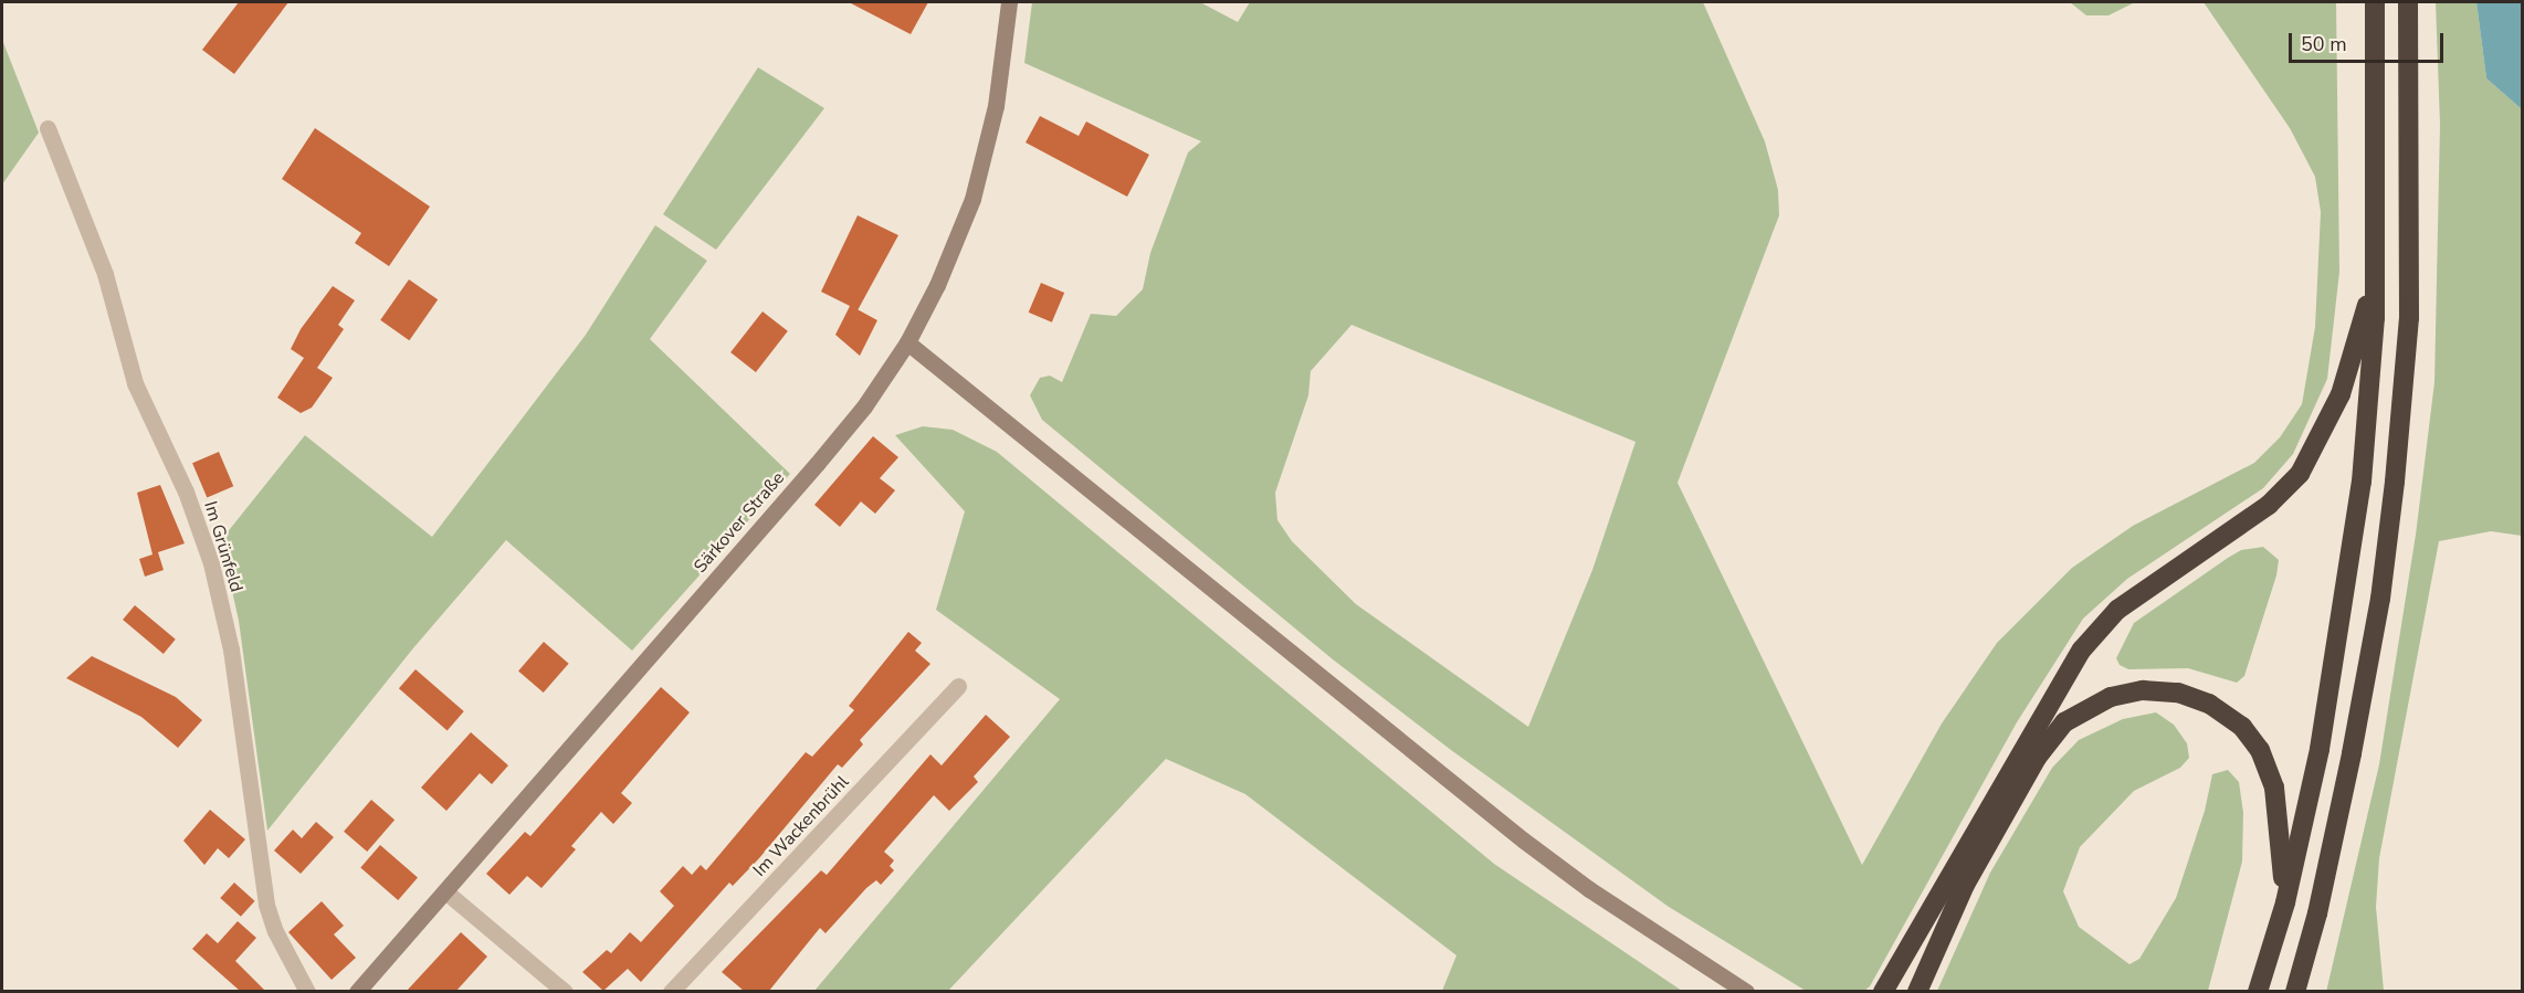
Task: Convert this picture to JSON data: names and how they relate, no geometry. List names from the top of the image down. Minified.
{"streets":{"main road":["Särkover Straße"],"street":["Im Grünfeld","Im Wackenbrühl"]},"scale_bar":"50 m"}
